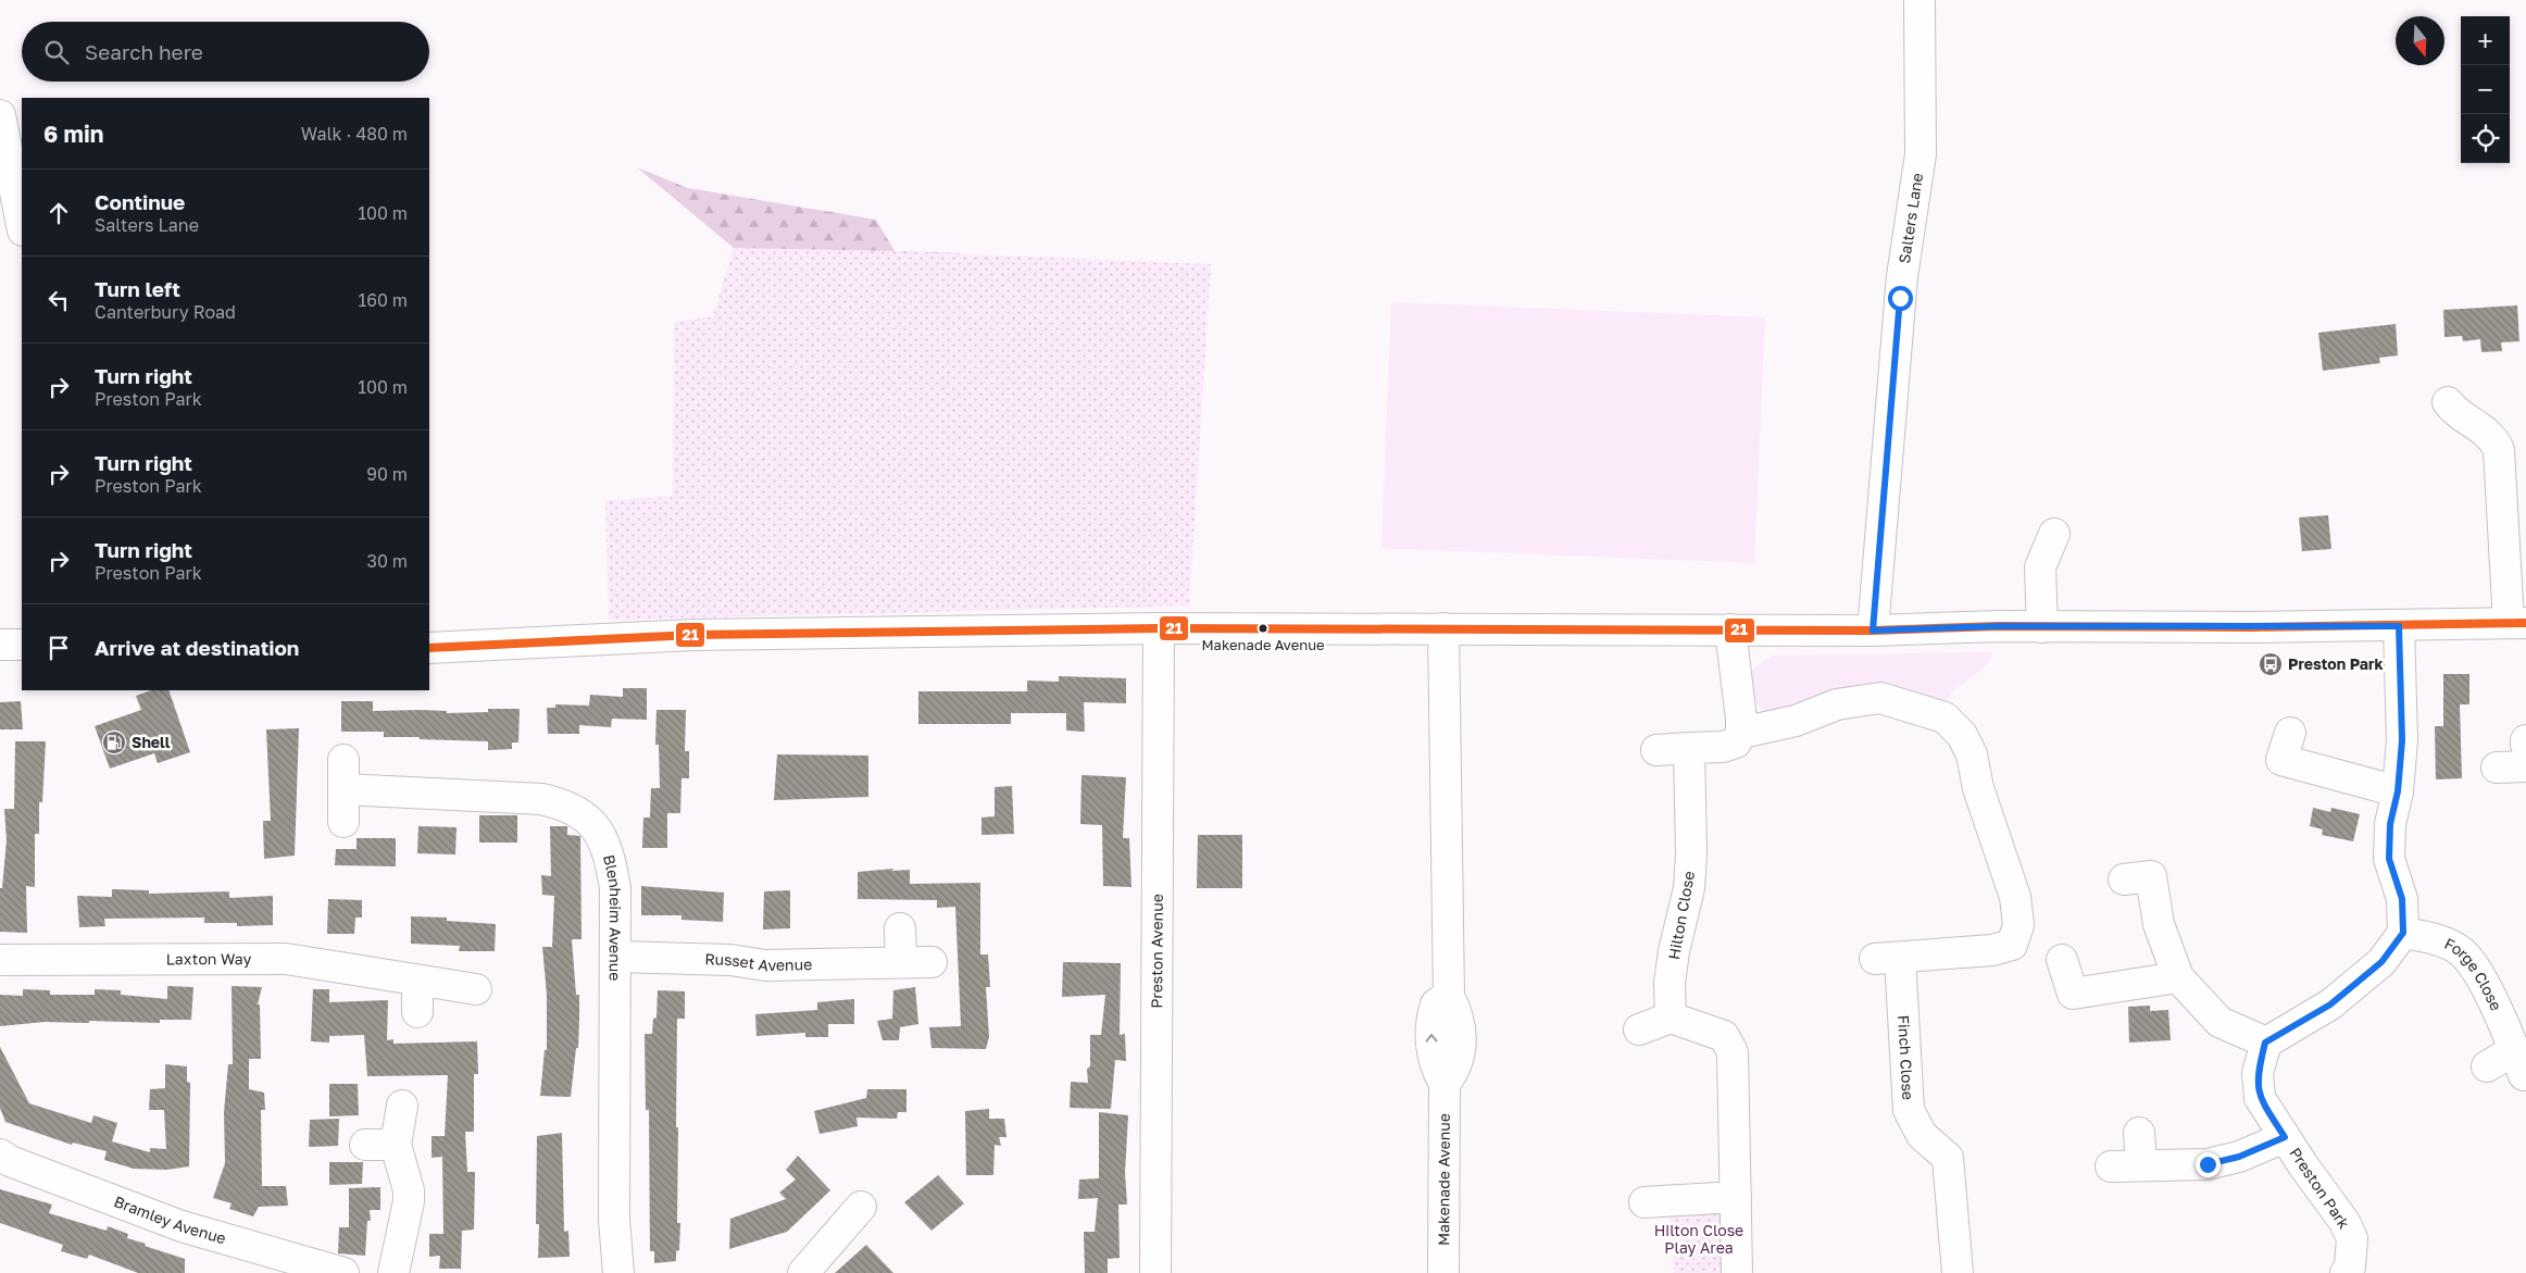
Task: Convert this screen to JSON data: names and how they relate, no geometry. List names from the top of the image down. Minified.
{"streets":{"street":["Salters Lane","Hilton Close","Blenheim Avenue","Preston Avenue","Laxton Way","Russet Avenue","Forge Close","Finch Close","Makenade Avenue","Preston Park","Bramley Avenue"]},"crossings":[["Blenheim Avenue","Russet Avenue"]],"parks":["Hilton Close Play Area"],"places":{"other":["Makenade Avenue"],"bus stop":["Preston Park"],"fuel station":["Shell"]},"lines":["transit line 21"],"north":"bottom","page":{"map_buttons":["+","−"],"search":"Search here","heading":["6 min","Walk · 480 m"],"list":[["Continue","Salters Lane","100 m"],["Turn left","Canterbury Road","160 m"],["Turn right","Preston Park","100 m"],["Turn right","Preston Park","90 m"],["Turn right","Preston Park","30 m"],"Arrive at destination"]}}
